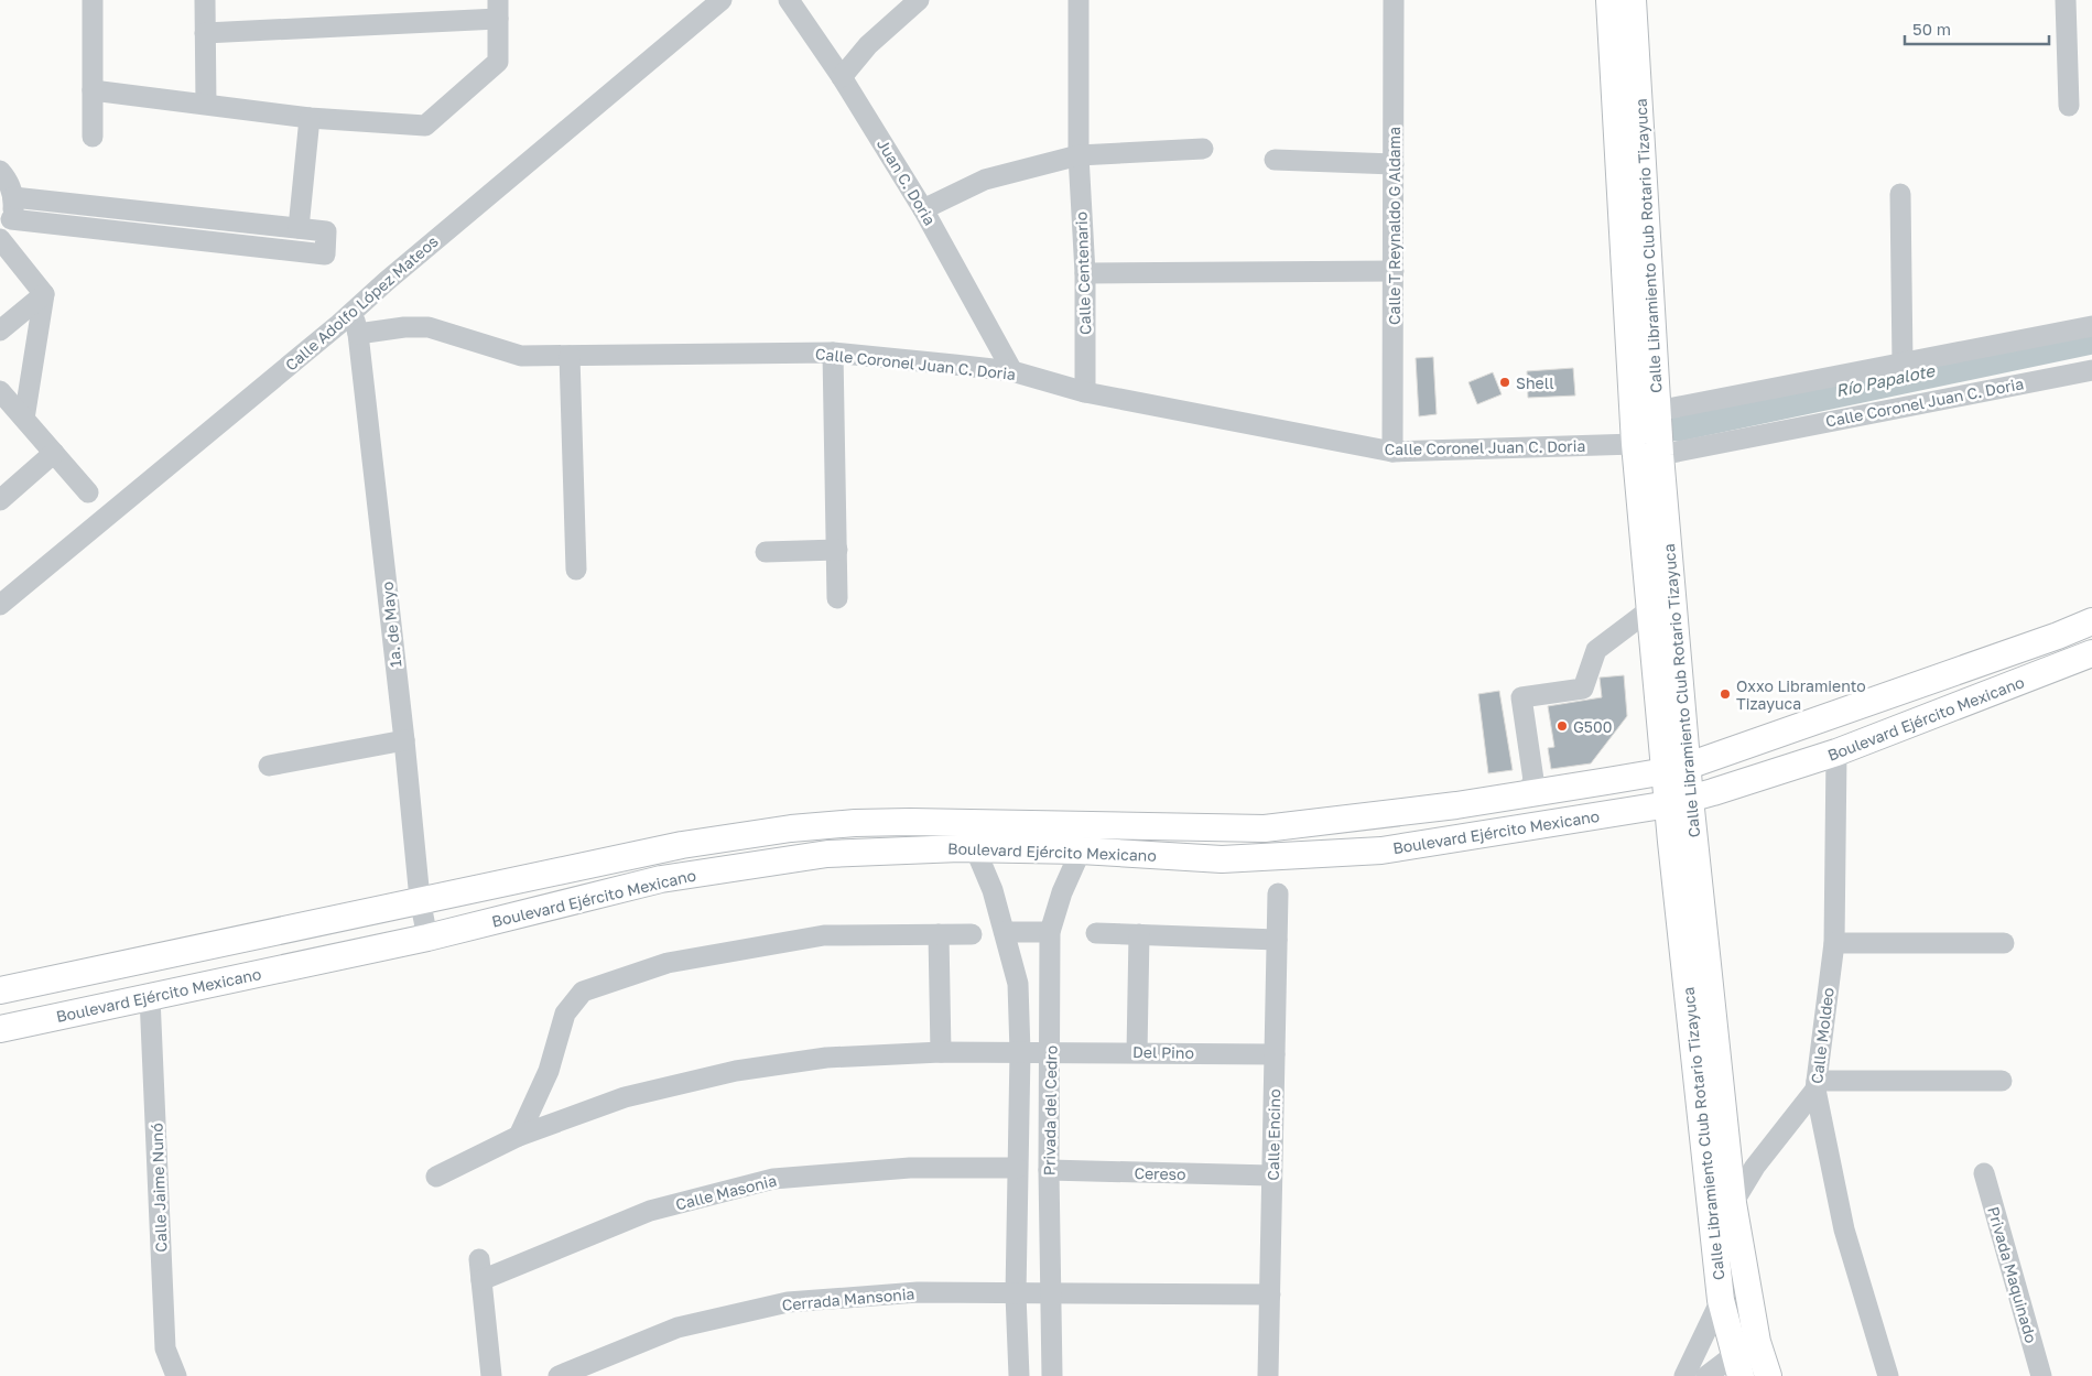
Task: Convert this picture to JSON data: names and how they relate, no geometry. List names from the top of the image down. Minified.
{"streets":{"main road":["Calle Libramiento Club Rotario Tizayuca","Boulevard Ejército Mexicano"],"street":["Juan C. Doria","Calle T Reynaldo G Aldama","Calle Centenario","Calle Adolfo López Mateos","Calle Coronel Juan C. Doria","1a. de Mayo","Calle Moldeo","Del Pino","Privada del Cedro","Calle Encino","Cereso","Calle Jaime Nunó","Calle Masonia","Privada Maquinado","Cerrada Mansonia"]},"crossings":[["Juan C. Doria","Calle Coronel Juan C. Doria"],["Calle T Reynaldo G Aldama","Calle Coronel Juan C. Doria"],["Calle Libramiento Club Rotario Tizayuca","Calle Coronel Juan C. Doria"],["Calle Libramiento Club Rotario Tizayuca","Boulevard Ejército Mexicano"],["Calle Centenario","Calle Coronel Juan C. Doria"],["Calle Adolfo López Mateos","1a. de Mayo"],["Calle Coronel Juan C. Doria","1a. de Mayo"],["1a. de Mayo","Boulevard Ejército Mexicano"],["Boulevard Ejército Mexicano","Calle Moldeo"],["Boulevard Ejército Mexicano","Privada del Cedro"],["Boulevard Ejército Mexicano","Calle Jaime Nunó"],["Del Pino","Privada del Cedro"],["Del Pino","Calle Encino"],["Privada del Cedro","Cereso"],["Privada del Cedro","Calle Masonia"],["Privada del Cedro","Cerrada Mansonia"],["Calle Encino","Cereso"]],"water":["Río Papalote"],"places":["Shell","Oxxo Libramiento Tizayuca","G500"],"scale_bar":"50 m"}
